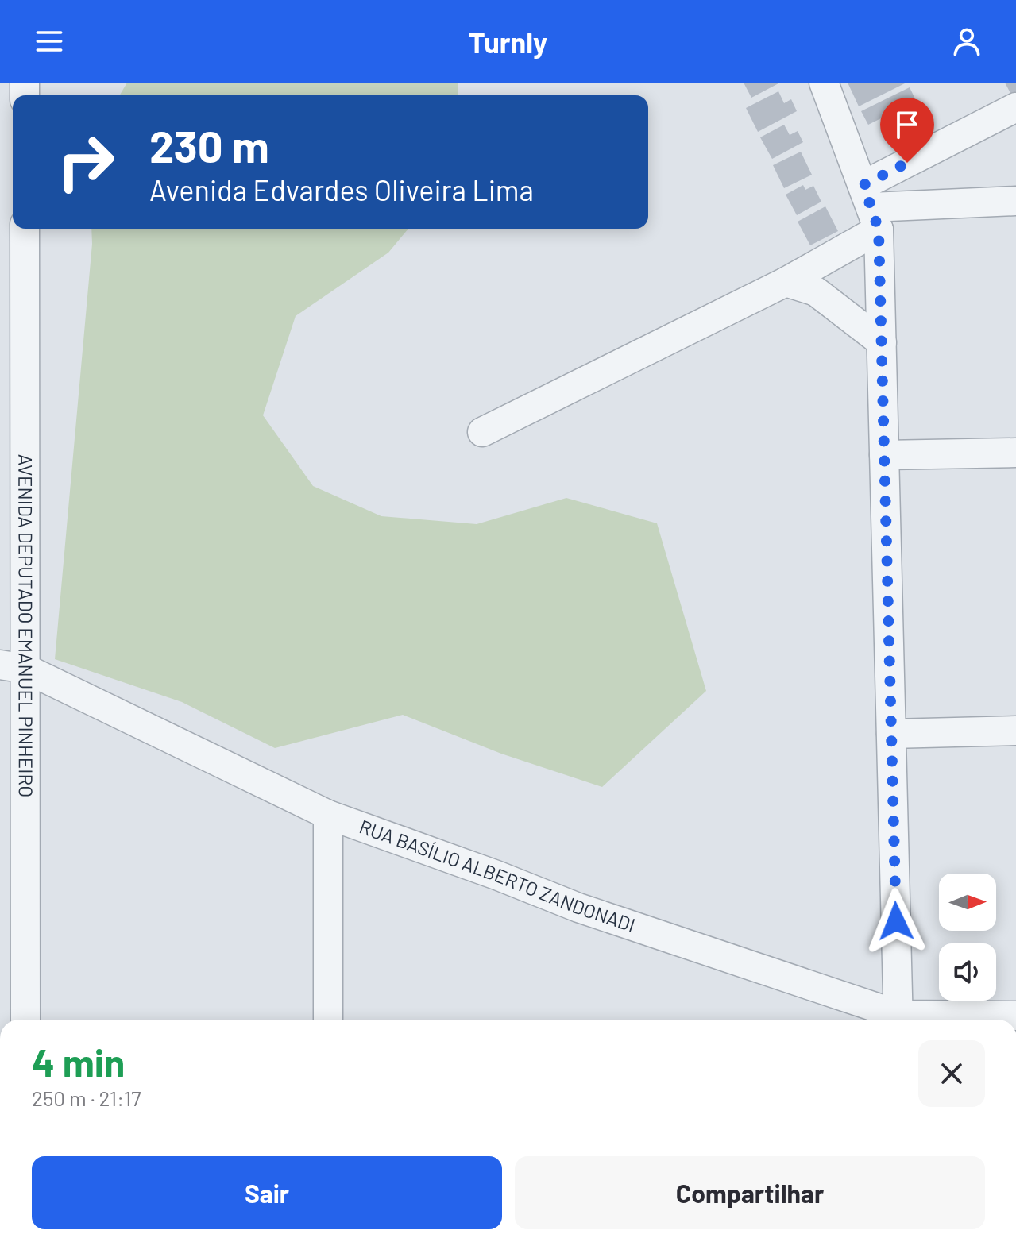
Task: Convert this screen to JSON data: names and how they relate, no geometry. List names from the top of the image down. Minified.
{"streets":{"street":["AVENIDA DEPUTADO EMANUEL PINHEIRO","RUA BASÍLIO ALBERTO ZANDONADI"]},"crossings":[["AVENIDA DEPUTADO EMANUEL PINHEIRO","RUA BASÍLIO ALBERTO ZANDONADI"]],"north":"right","page":{"header":"Turnly","turn":["230 m","Avenida Edvardes Oliveira Lima"],"heading":["4 min","250 m · 21:17"],"buttons":["Sair","Compartilhar"]}}
